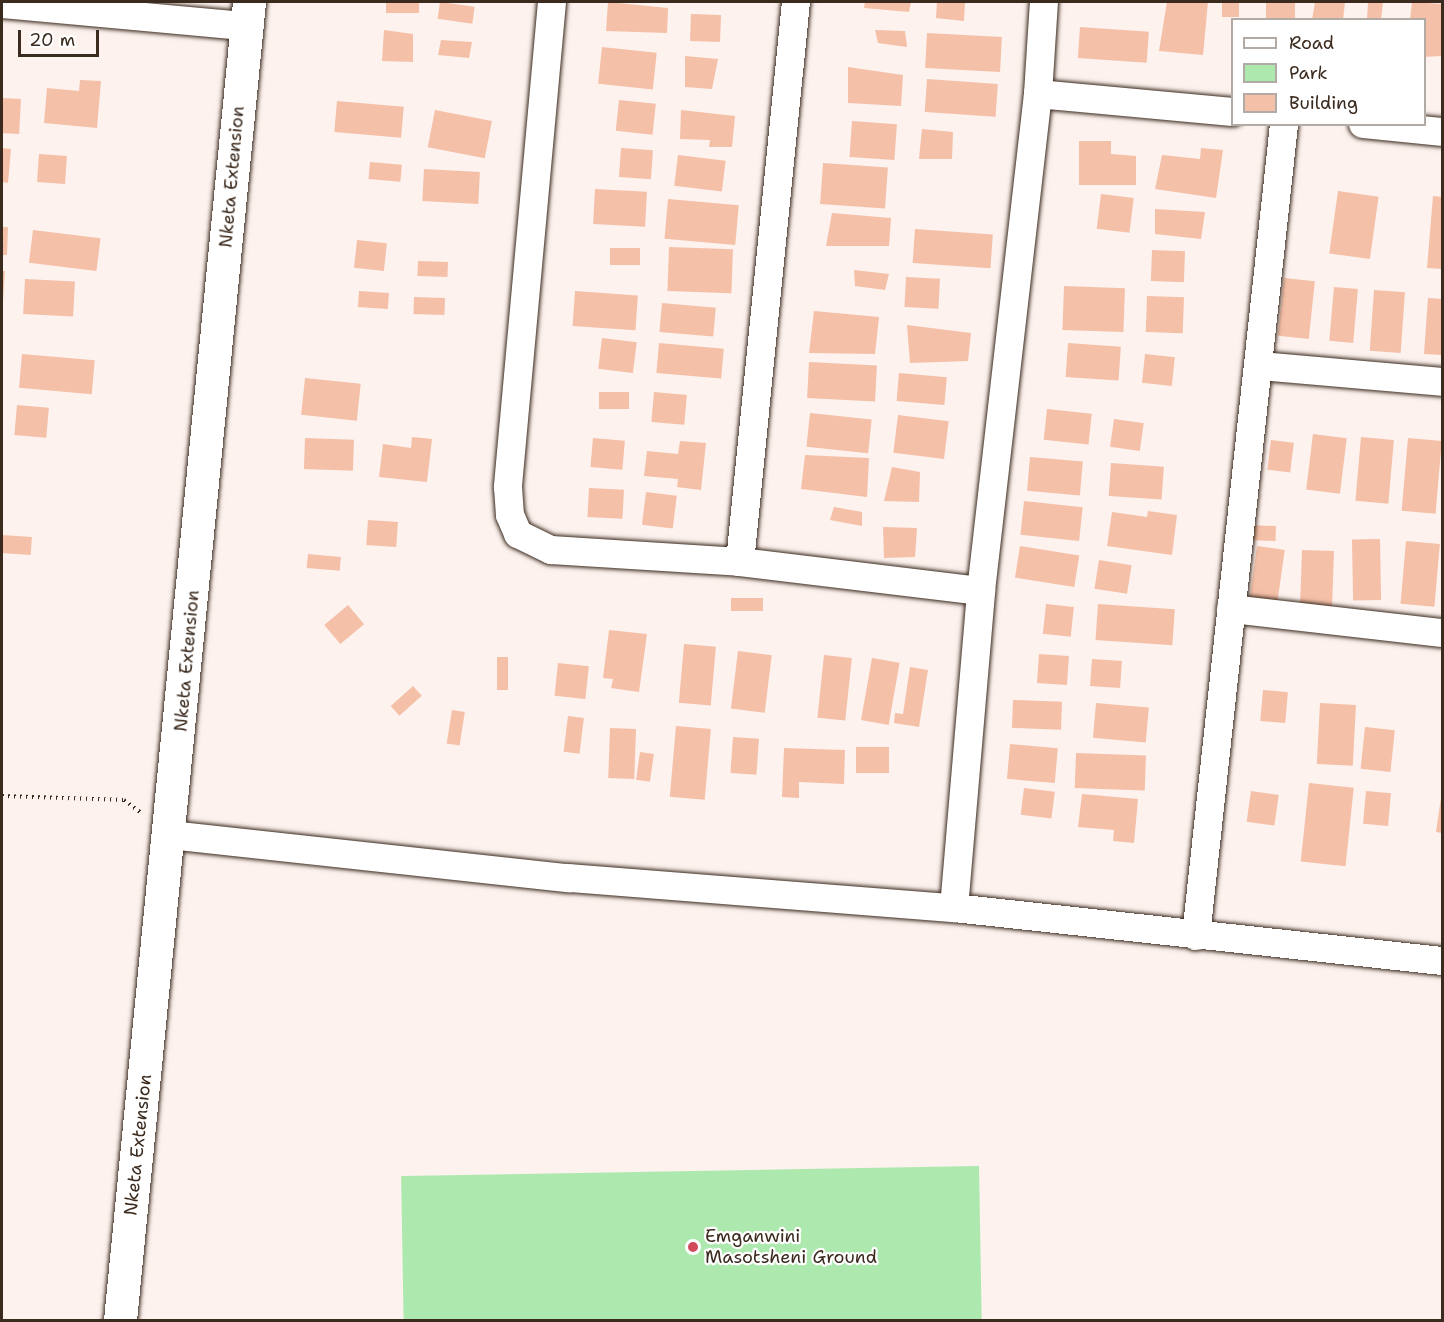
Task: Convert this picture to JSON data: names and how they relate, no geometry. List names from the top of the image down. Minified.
{"streets":{"street":["Nketa Extension"]},"places":["Emganwini Masotsheni Ground"],"legend":["Road","Park","Building"],"scale_bar":"20 m"}
